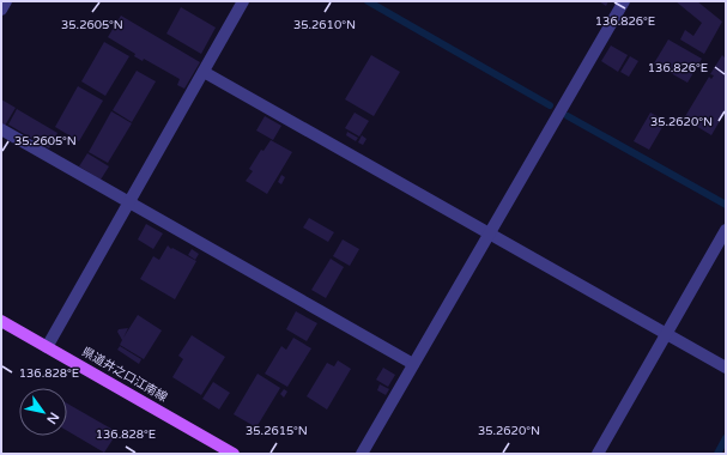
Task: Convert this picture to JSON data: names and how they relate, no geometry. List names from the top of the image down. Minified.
{"streets":{"main road":["県道井之口江南線"]},"north":"bottom right","coordinates":["136.826°E","35.2605°N","35.2610°N","35.2620°N","136.828°E","35.2615°N"]}
